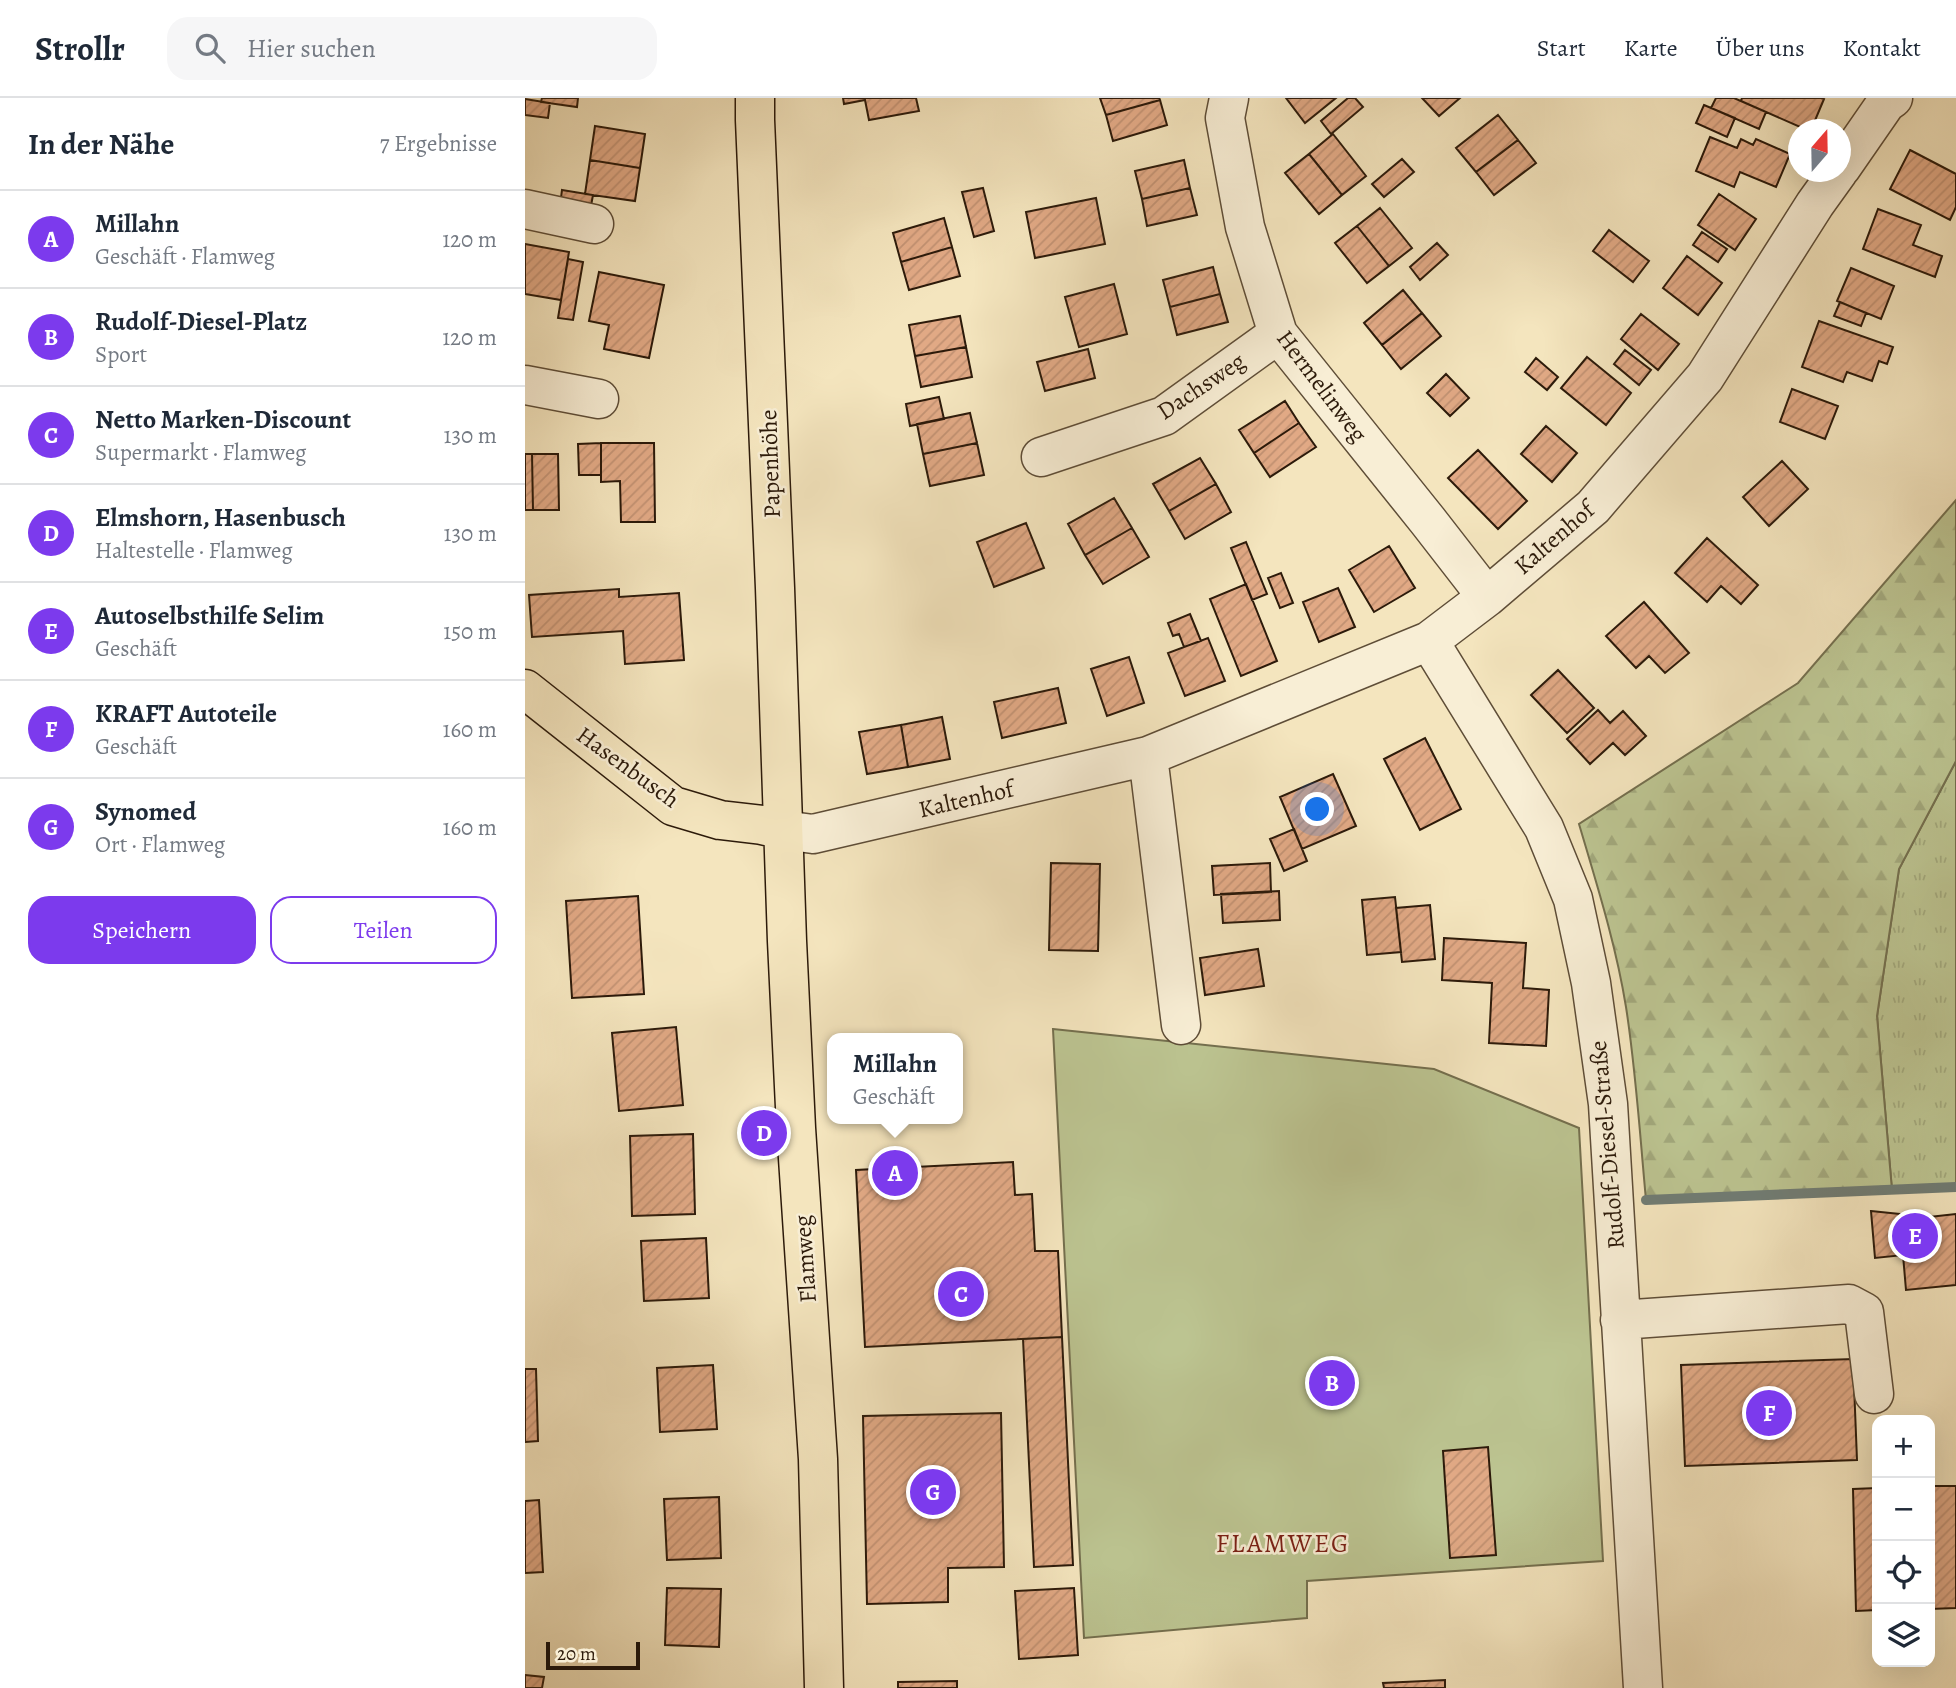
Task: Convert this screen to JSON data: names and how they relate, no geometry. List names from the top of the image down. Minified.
{"streets":{"main road":["Papenhöhe","Hasenbusch","Flamweg"],"street":["Dachsweg","Hermelinweg","Kaltenhof","Rudolf-Diesel-Straße"]},"crossings":[["Dachsweg","Hermelinweg"],["Hermelinweg","Kaltenhof"],["Papenhöhe","Kaltenhof"],["Papenhöhe","Hasenbusch"],["Papenhöhe","Flamweg"],["Kaltenhof","Hasenbusch"],["Kaltenhof","Rudolf-Diesel-Straße"],["Kaltenhof","Flamweg"],["Hasenbusch","Flamweg"]],"districts":["FLAMWEG"],"scale_bar":"20 m","north":"top","page":{"header":"Strollr","search":"Hier suchen","nav":["Start","Karte","Über uns","Kontakt"],"heading":["In der Nähe","7 Ergebnisse"],"list":[{"mark":"A","name":"Millahn","note":"Geschäft · Flamweg","value":"120 m"},{"mark":"B","name":"Rudolf-Diesel-Platz","note":"Sport","value":"120 m"},{"mark":"C","name":"Netto Marken-Discount","note":"Supermarkt · Flamweg","value":"130 m"},{"mark":"D","name":"Elmshorn, Hasenbusch","note":"Haltestelle · Flamweg","value":"130 m"},{"mark":"E","name":"Autoselbsthilfe Selim","note":"Geschäft","value":"150 m"},{"mark":"F","name":"KRAFT Autoteile","note":"Geschäft","value":"160 m"},{"mark":"G","name":"Synomed","note":"Ort · Flamweg","value":"160 m"}],"buttons":["Speichern","Teilen"],"popup":["Millahn","Geschäft"],"pins":["D","A","E","C","B","F","G"],"map_buttons":["+","−"],"scale":"20 m"}}
